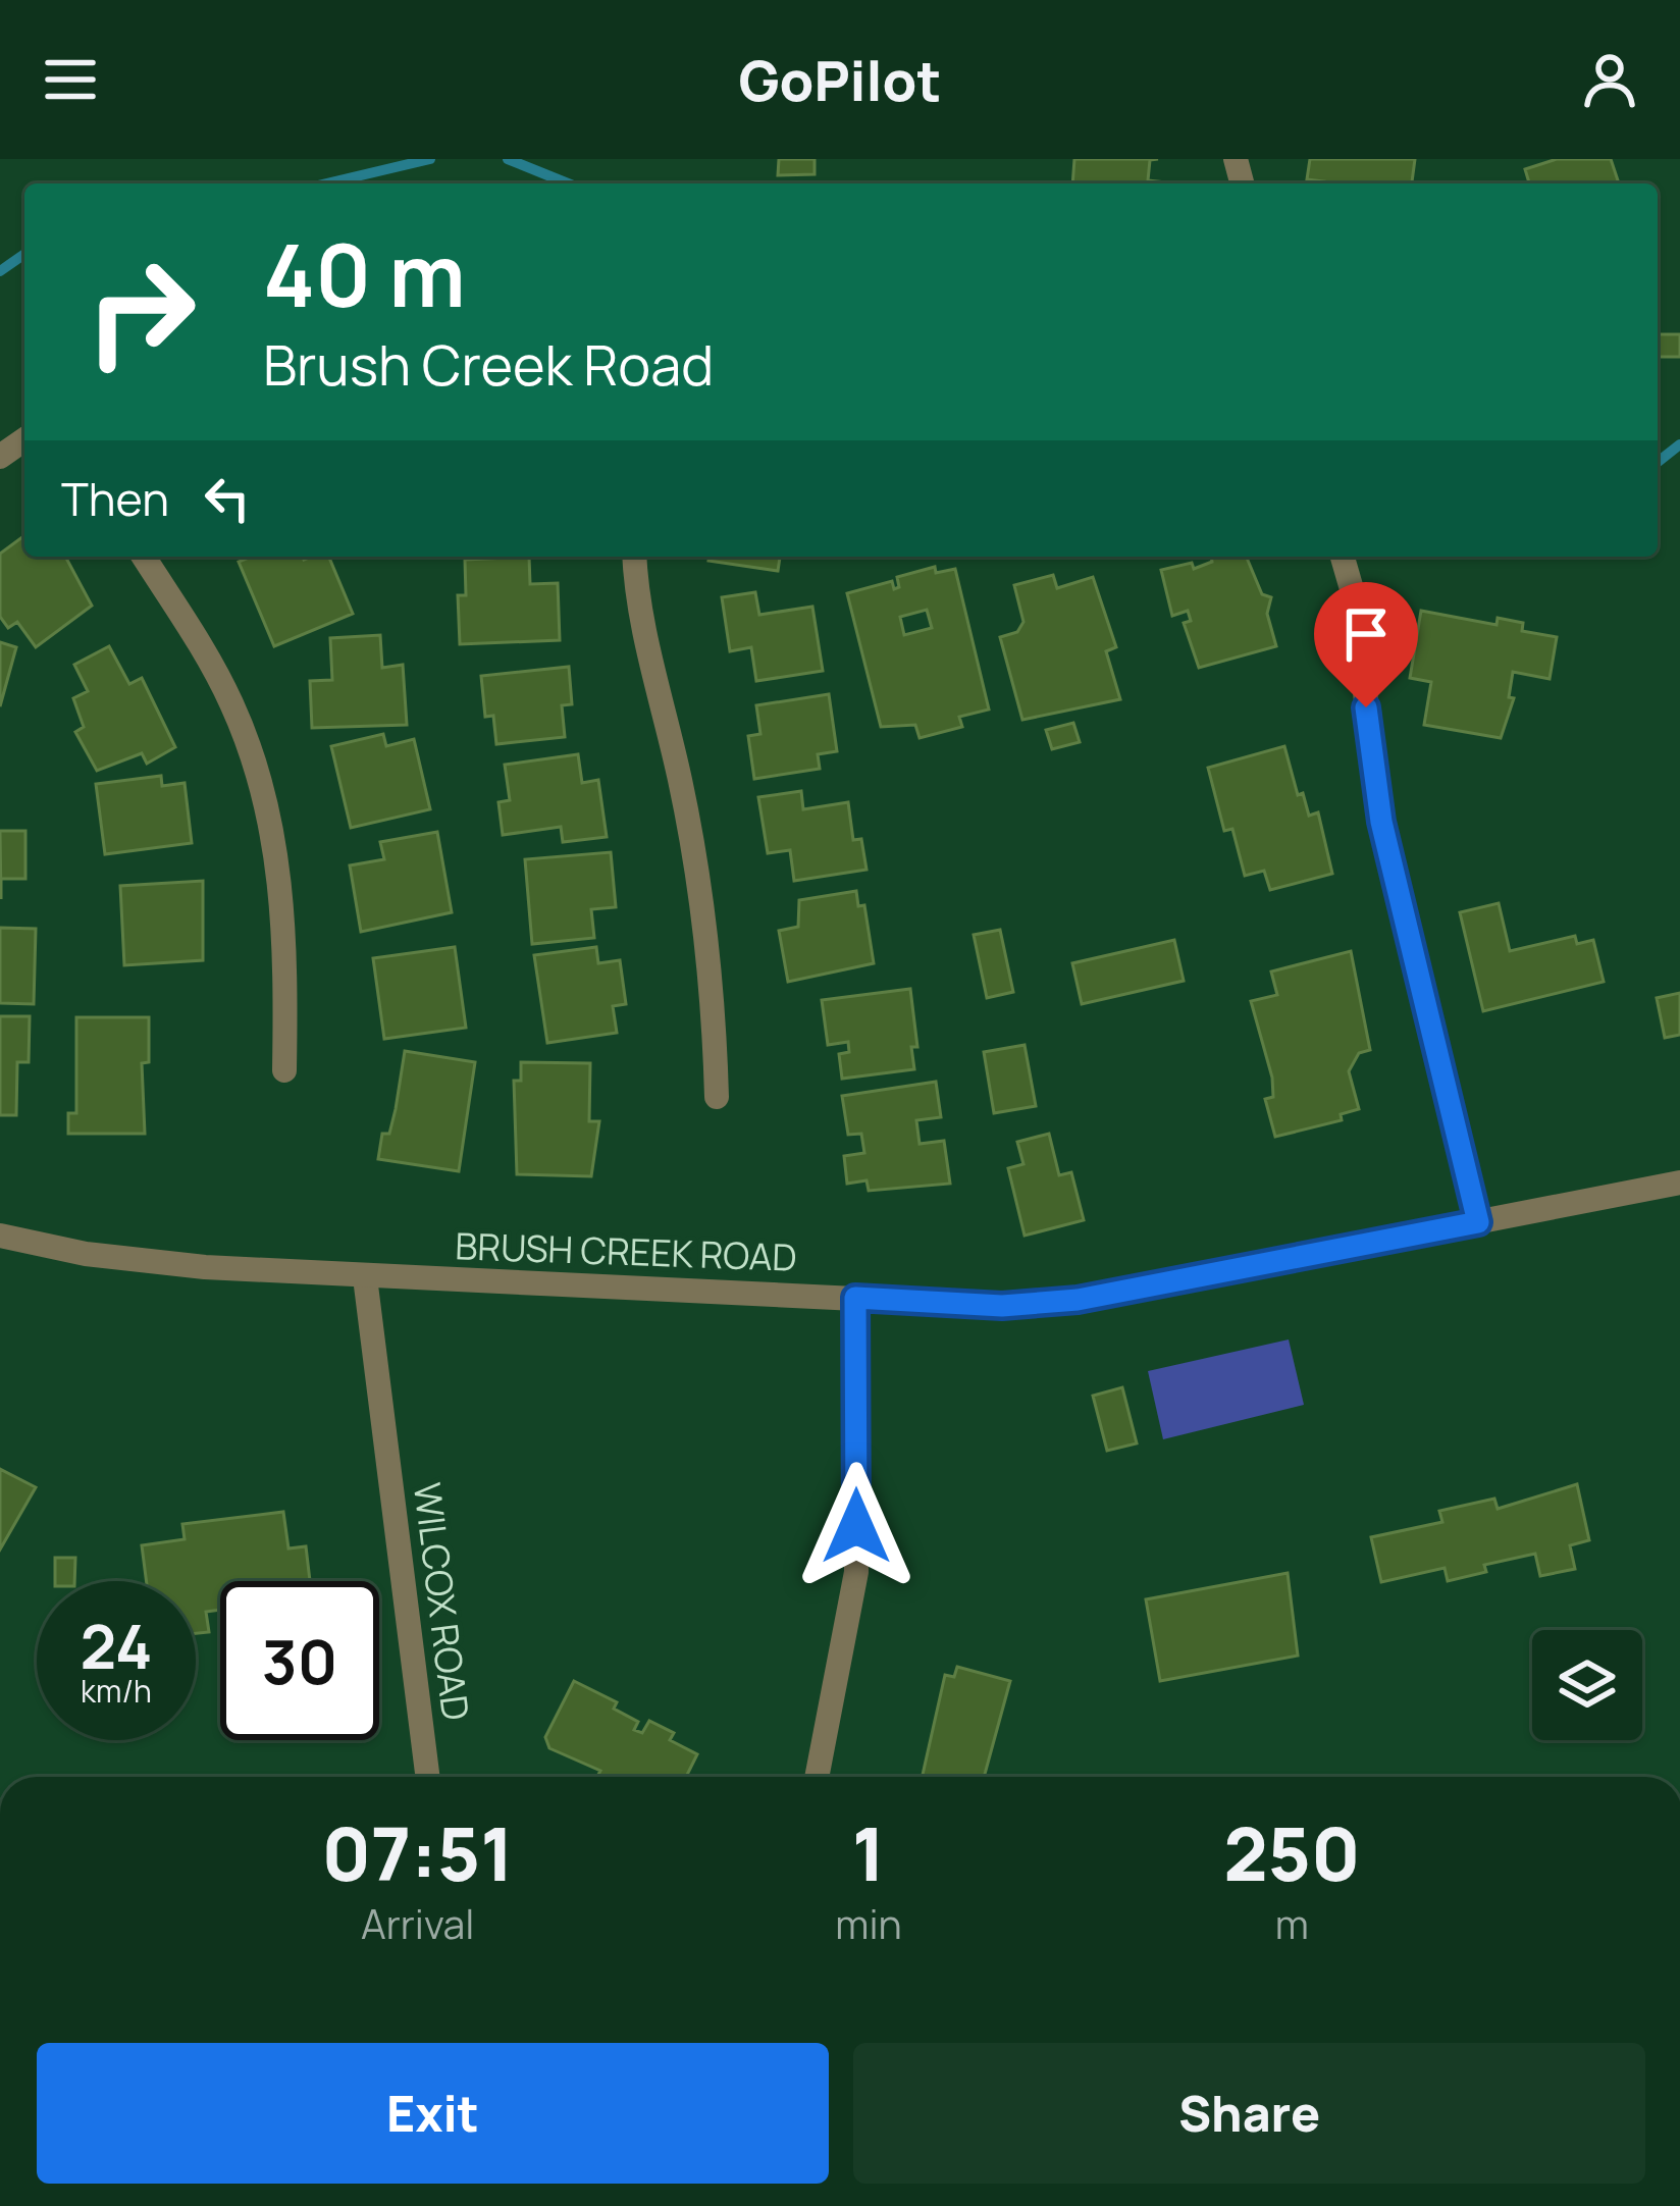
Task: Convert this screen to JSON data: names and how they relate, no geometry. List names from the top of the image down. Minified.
{"streets":{"street":["BRUSH CREEK ROAD","WILCOX ROAD"]},"crossings":[["BRUSH CREEK ROAD","WILCOX ROAD"]],"page":{"header":"GoPilot","turn":["40 m","Brush Creek Road"],"then":"Then","speed":"24 km/h","limit":"30","eta":["07:51","Arrival","1","min","250","m"],"buttons":["Exit","Share"]}}
